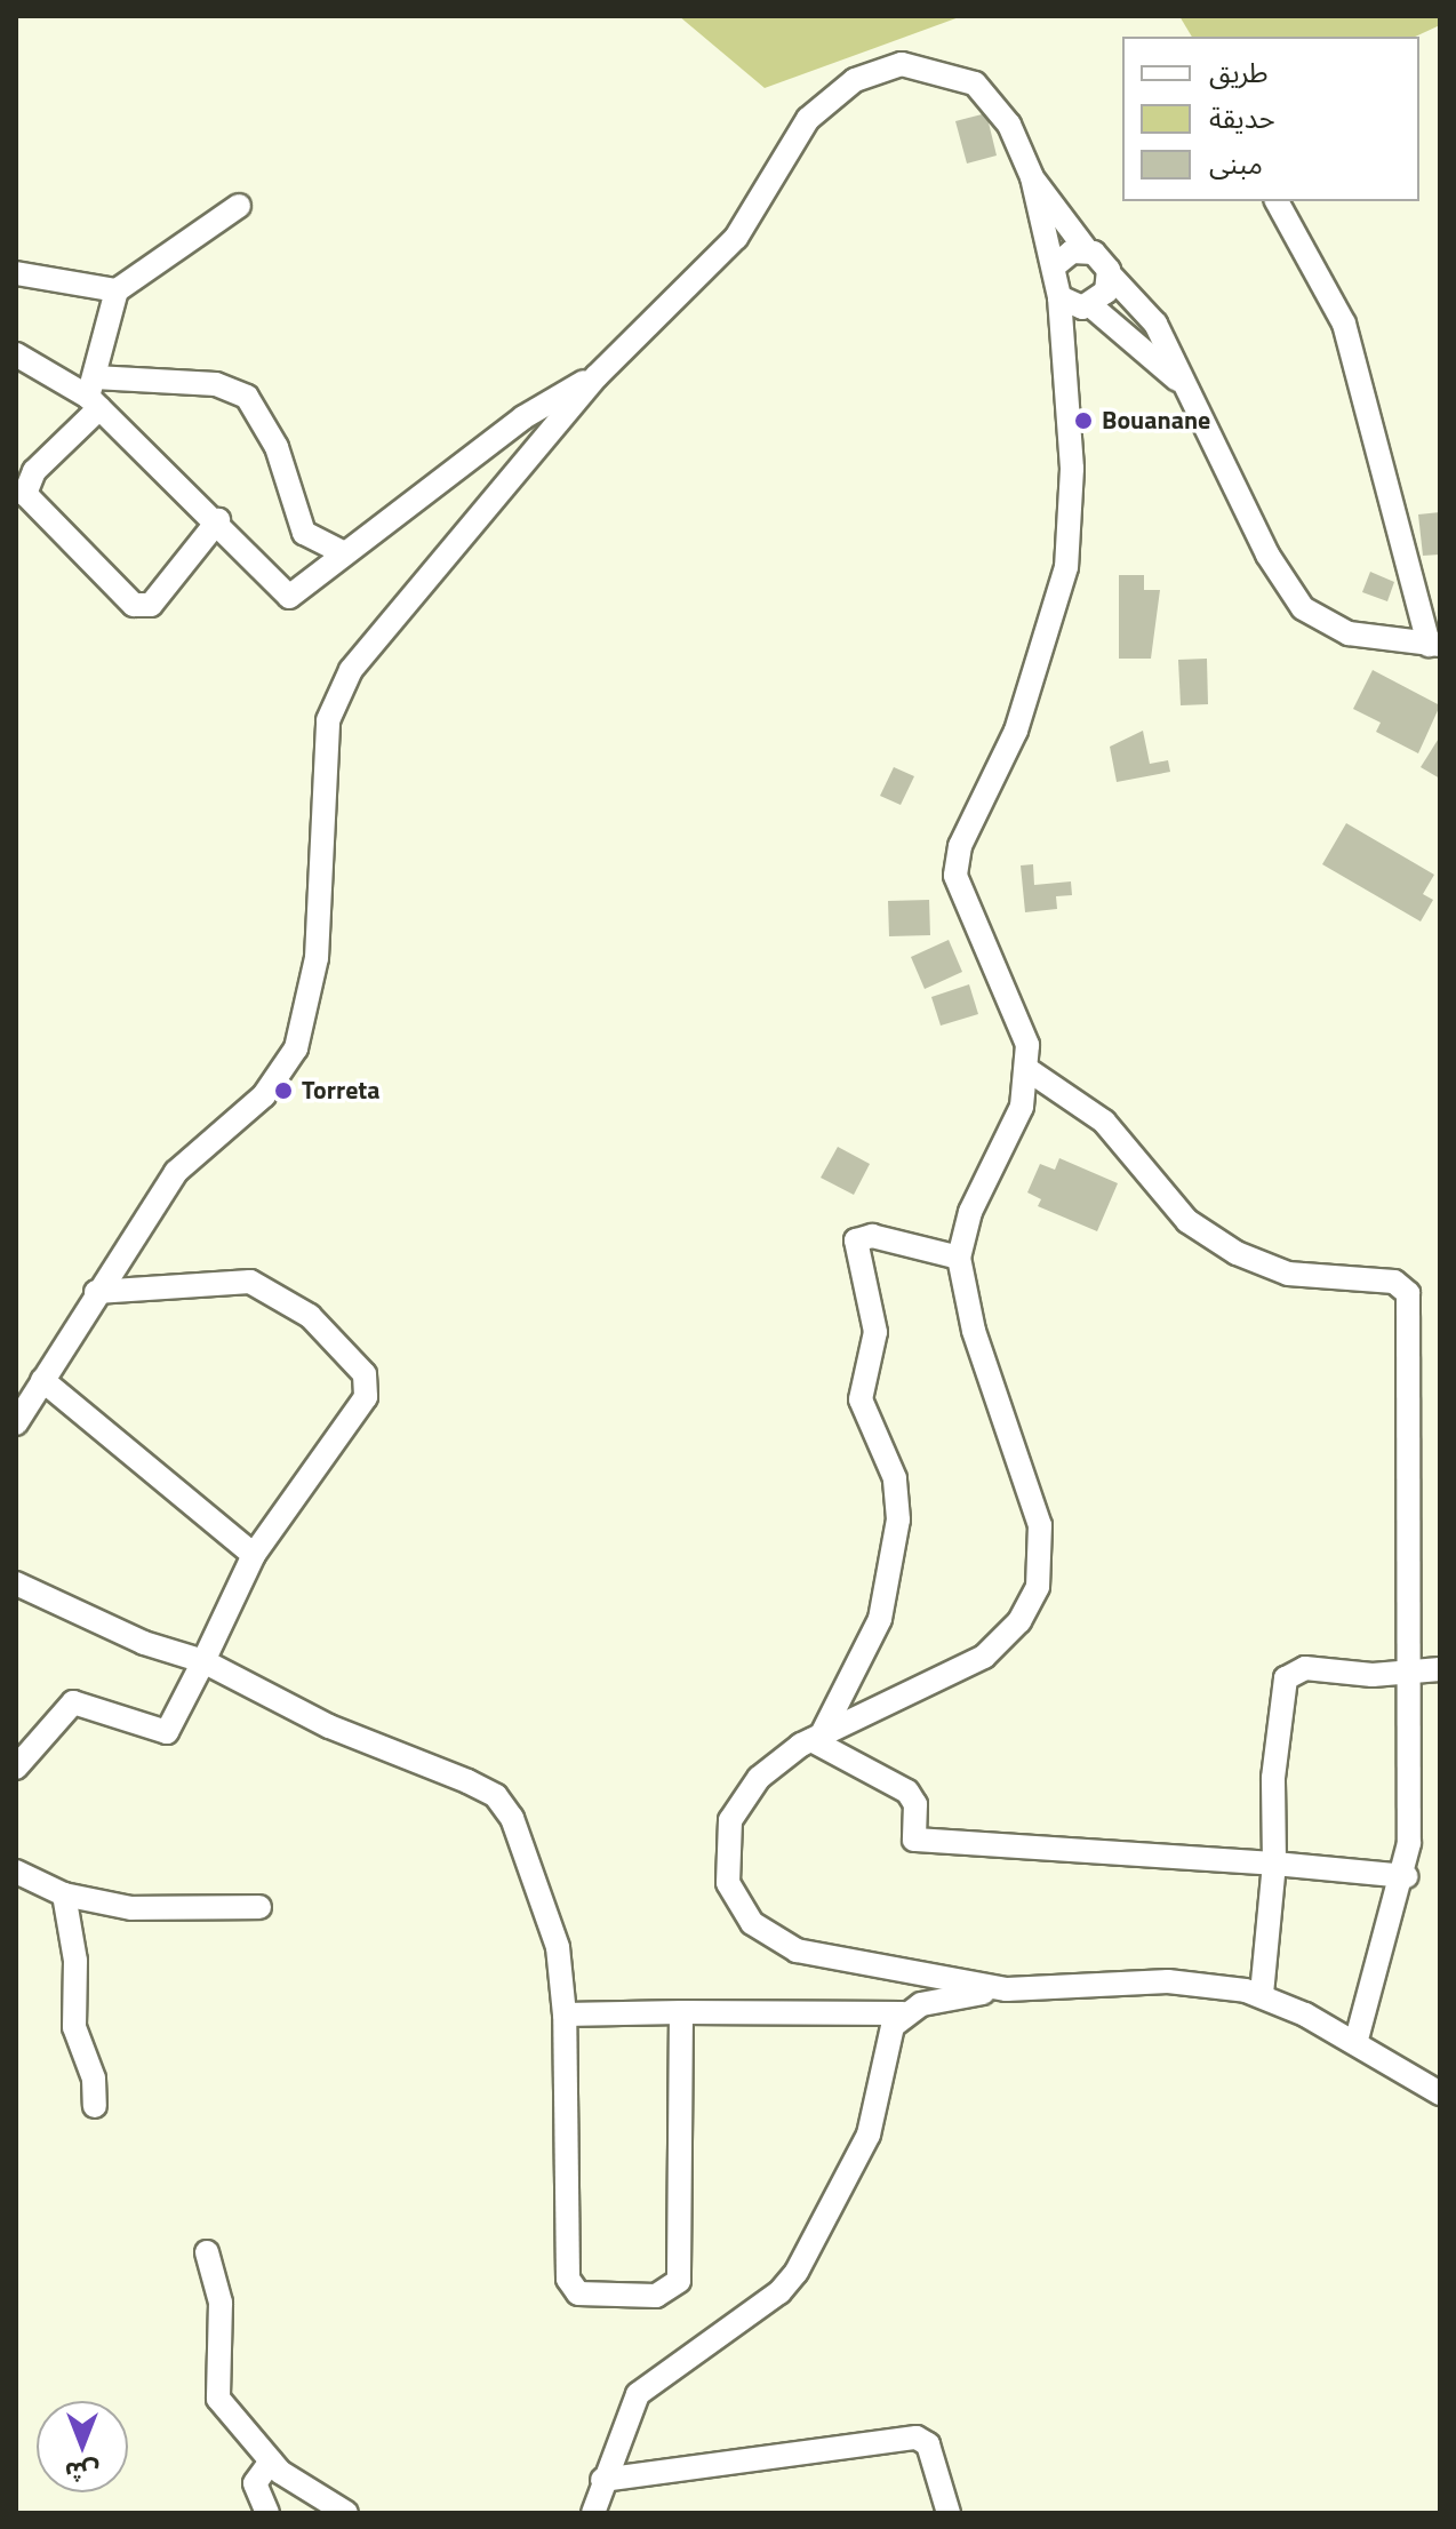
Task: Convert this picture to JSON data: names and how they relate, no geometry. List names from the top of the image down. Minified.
{"places":["Bouanane","Torreta"],"legend":["طريق","حديقة","مبنى"],"north":"bottom"}
